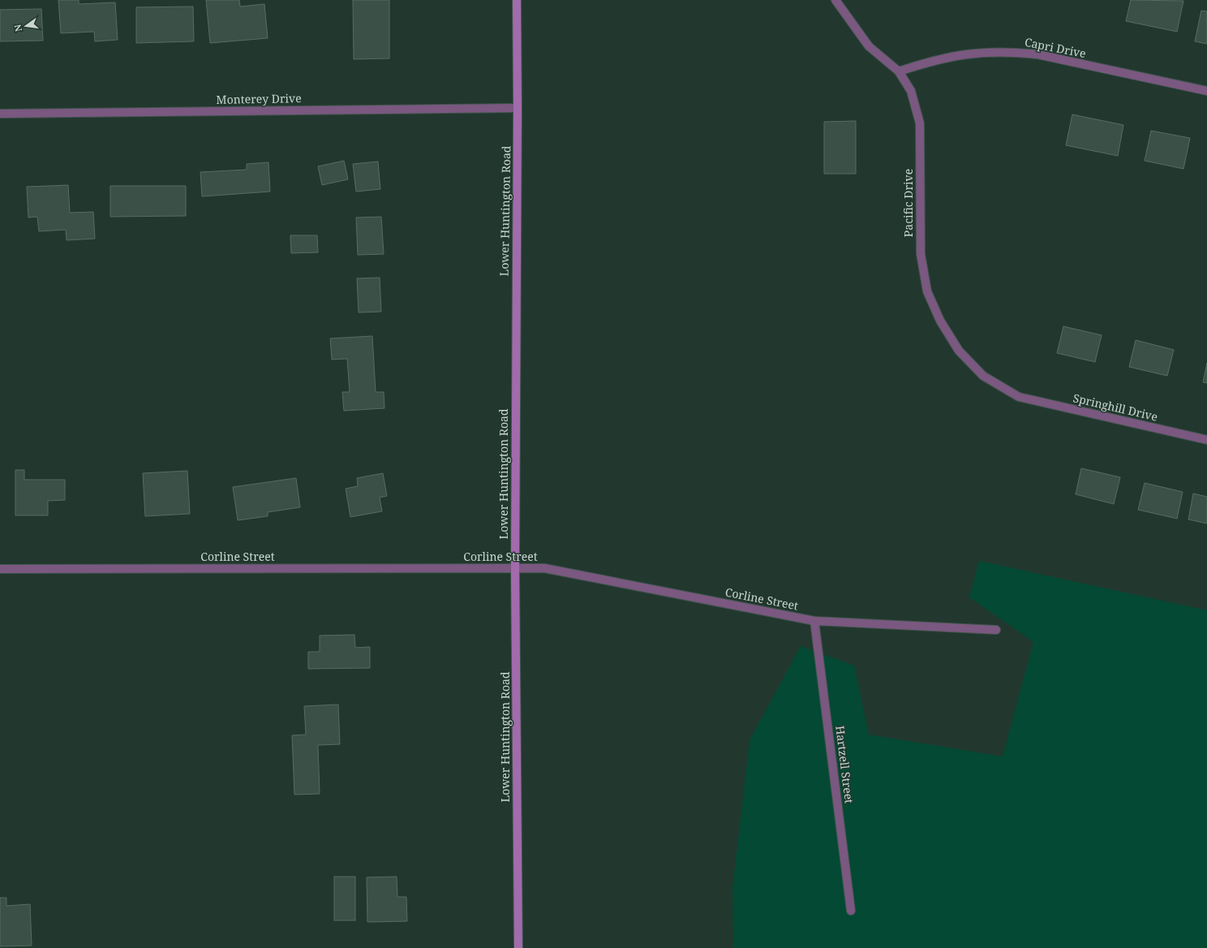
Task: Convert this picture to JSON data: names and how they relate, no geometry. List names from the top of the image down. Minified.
{"streets":{"main road":["Lower Huntington Road"],"street":["Capri Drive","Monterey Drive","Pacific Drive","Springhill Drive","Corline Street","Hartzell Street"]},"crossings":[["Capri Drive","Pacific Drive"],["Monterey Drive","Lower Huntington Road"],["Pacific Drive","Springhill Drive"],["Lower Huntington Road","Corline Street"],["Corline Street","Hartzell Street"]],"north":"left"}
